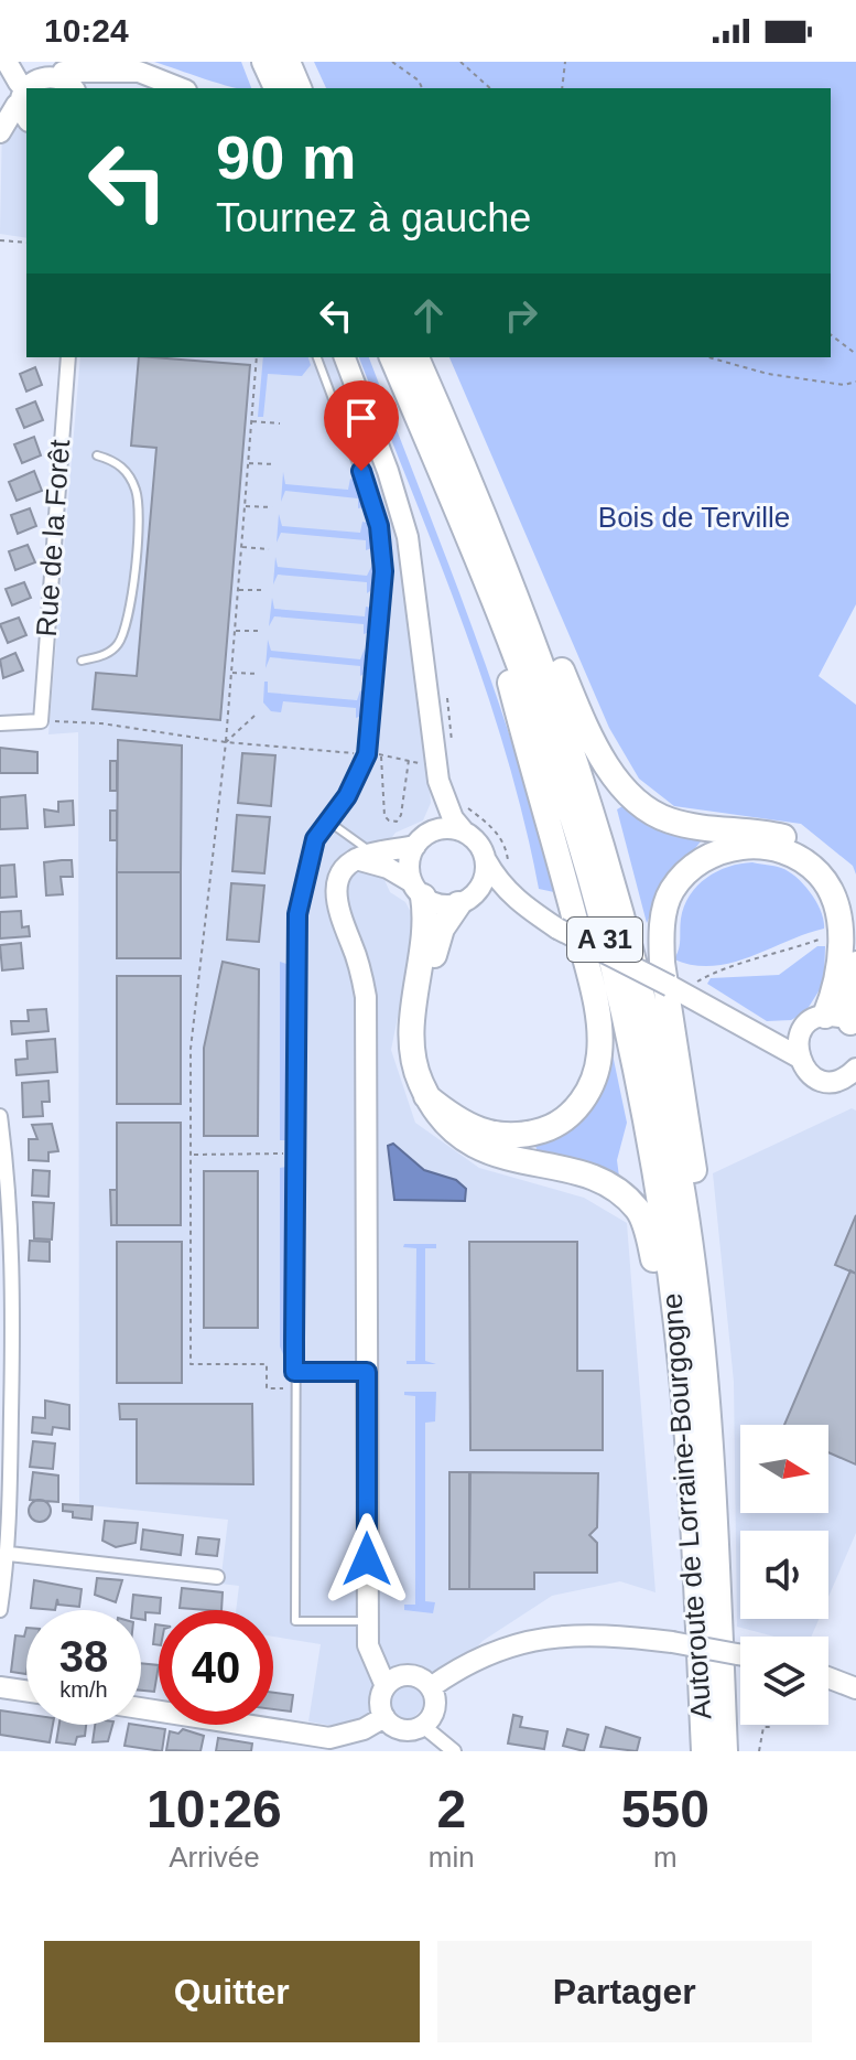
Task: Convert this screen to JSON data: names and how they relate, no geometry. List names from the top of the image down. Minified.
{"streets":{"highway":["A 31","Autoroute de Lorraine-Bourgogne"],"street":["Rue de la Forêt"]},"parks":["Bois de Terville"],"north":"right","page":{"status":"10:24","turn":["90 m","Tournez à gauche"],"speed":"38 km/h","limit":"40","eta":["10:26","Arrivée","2","min","550","m"],"buttons":["Quitter","Partager"]}}
